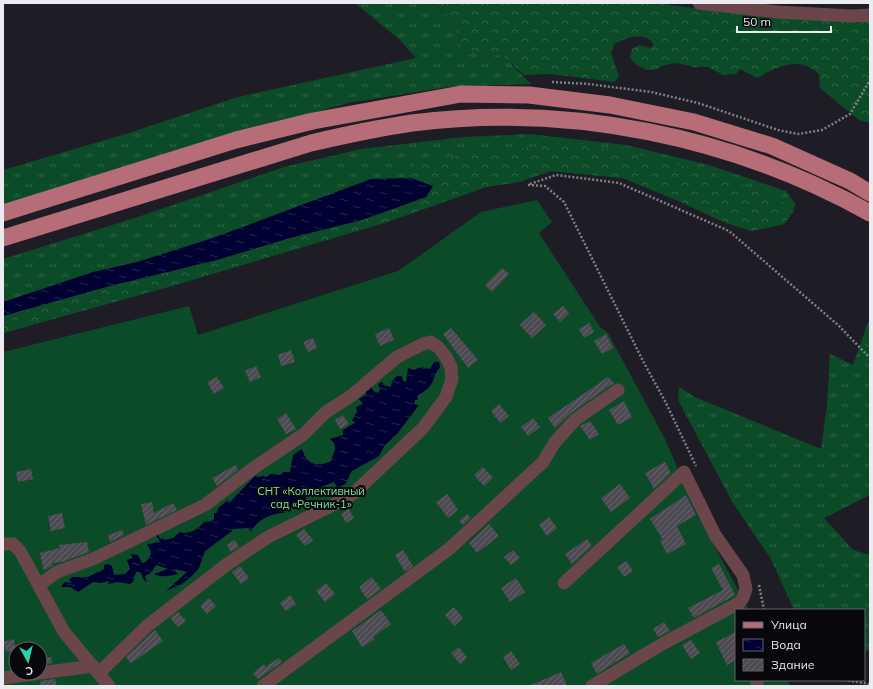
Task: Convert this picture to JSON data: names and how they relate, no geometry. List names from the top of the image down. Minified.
{"parks":["СНТ «Коллективный сад «Речник-1»"],"legend":["Улица","Вода","Здание"],"scale_bar":"50 m","north":"bottom"}
